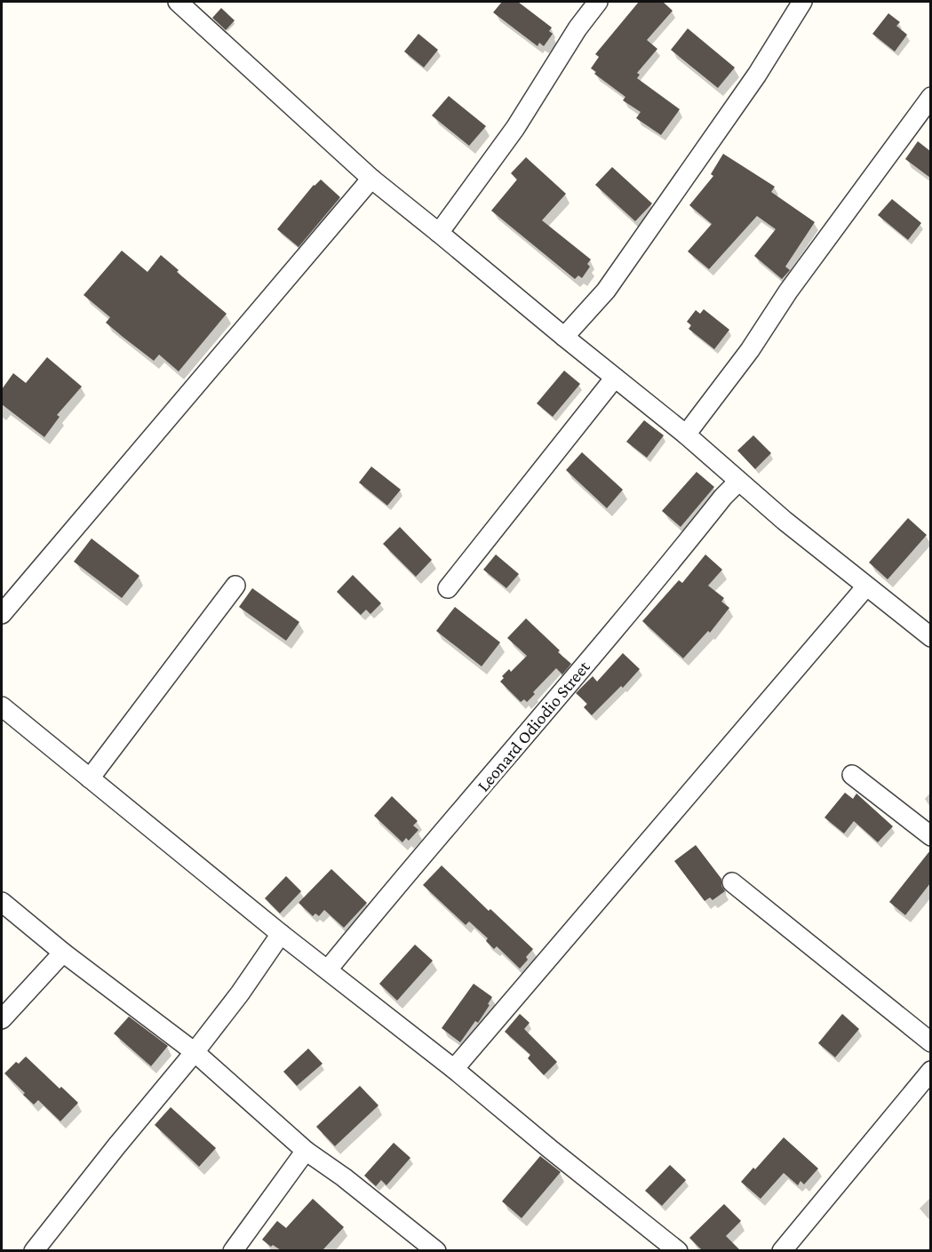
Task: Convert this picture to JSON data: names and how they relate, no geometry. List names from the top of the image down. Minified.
{"streets":{"street":["Leonard Odiodio Street"]}}
